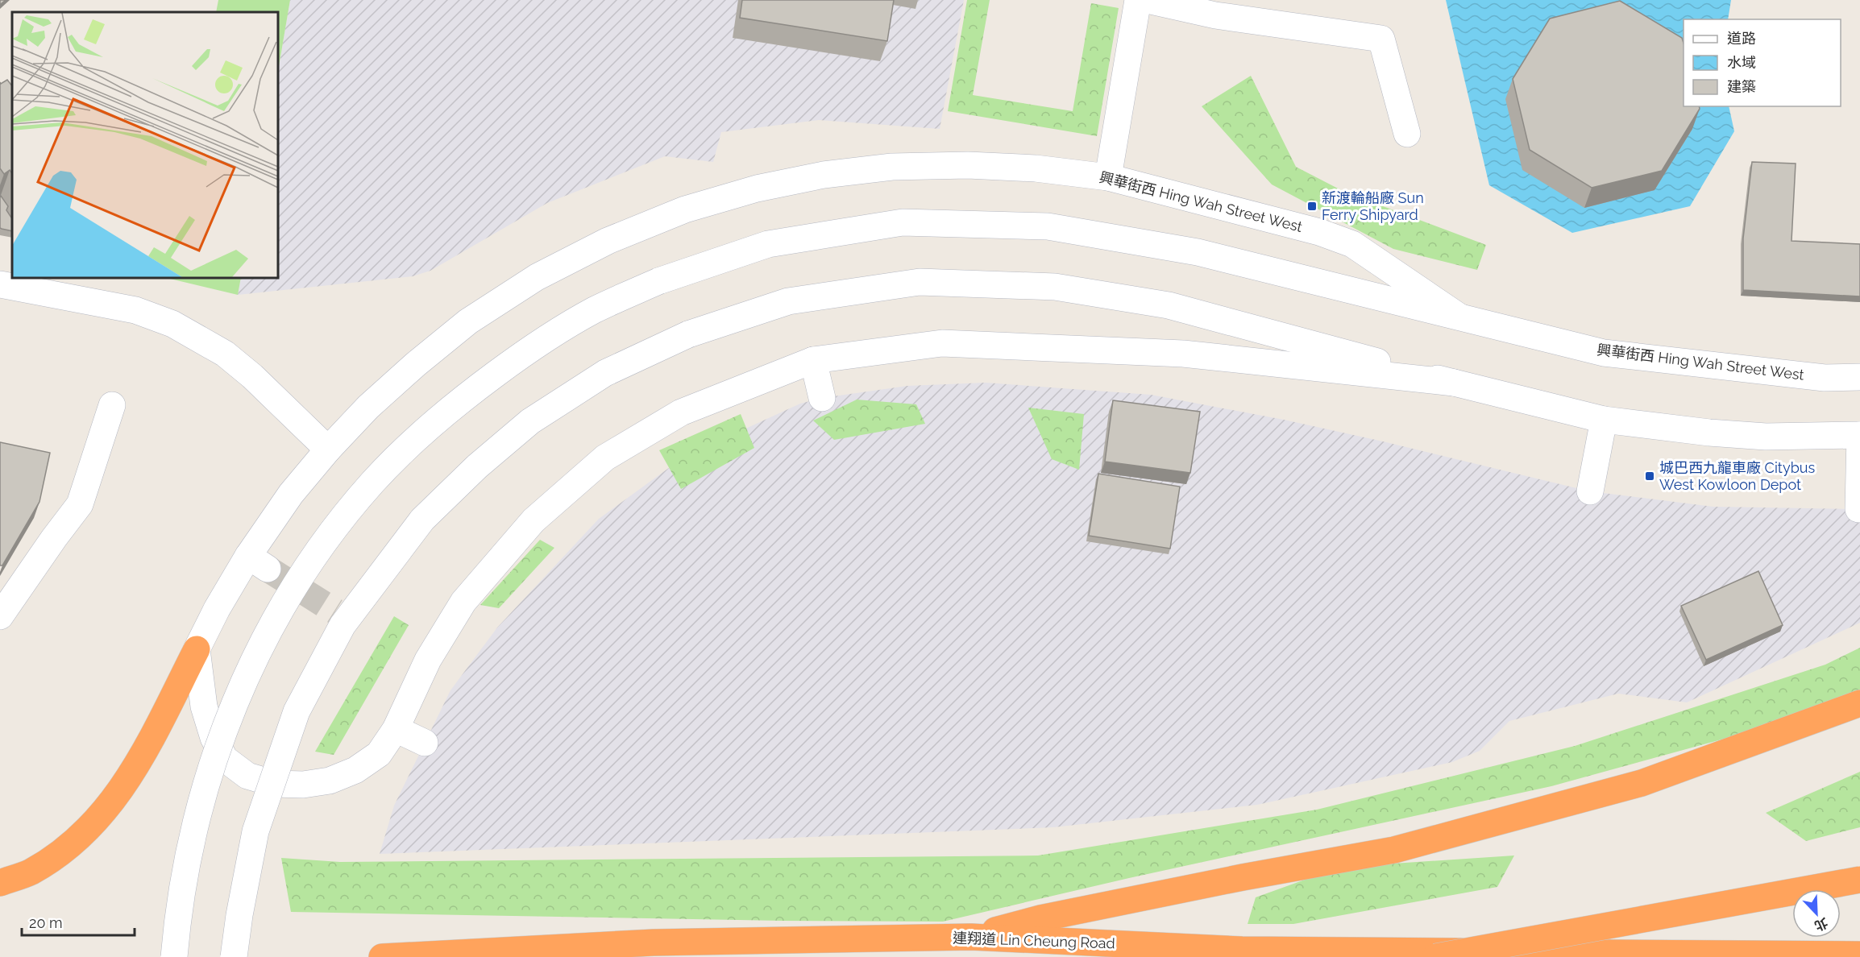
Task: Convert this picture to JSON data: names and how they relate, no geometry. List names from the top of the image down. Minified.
{"streets":{"highway":["連翔道 Lin Cheung Road"],"street":["興華街西 Hing Wah Street West"]},"places":{"transit":["新渡輪船廠 Sun Ferry Shipyard","城巴西九龍車廠 Citybus West Kowloon Depot"]},"legend":["道路","水域","建築"],"scale_bar":"20 m","north":"bottom right"}
